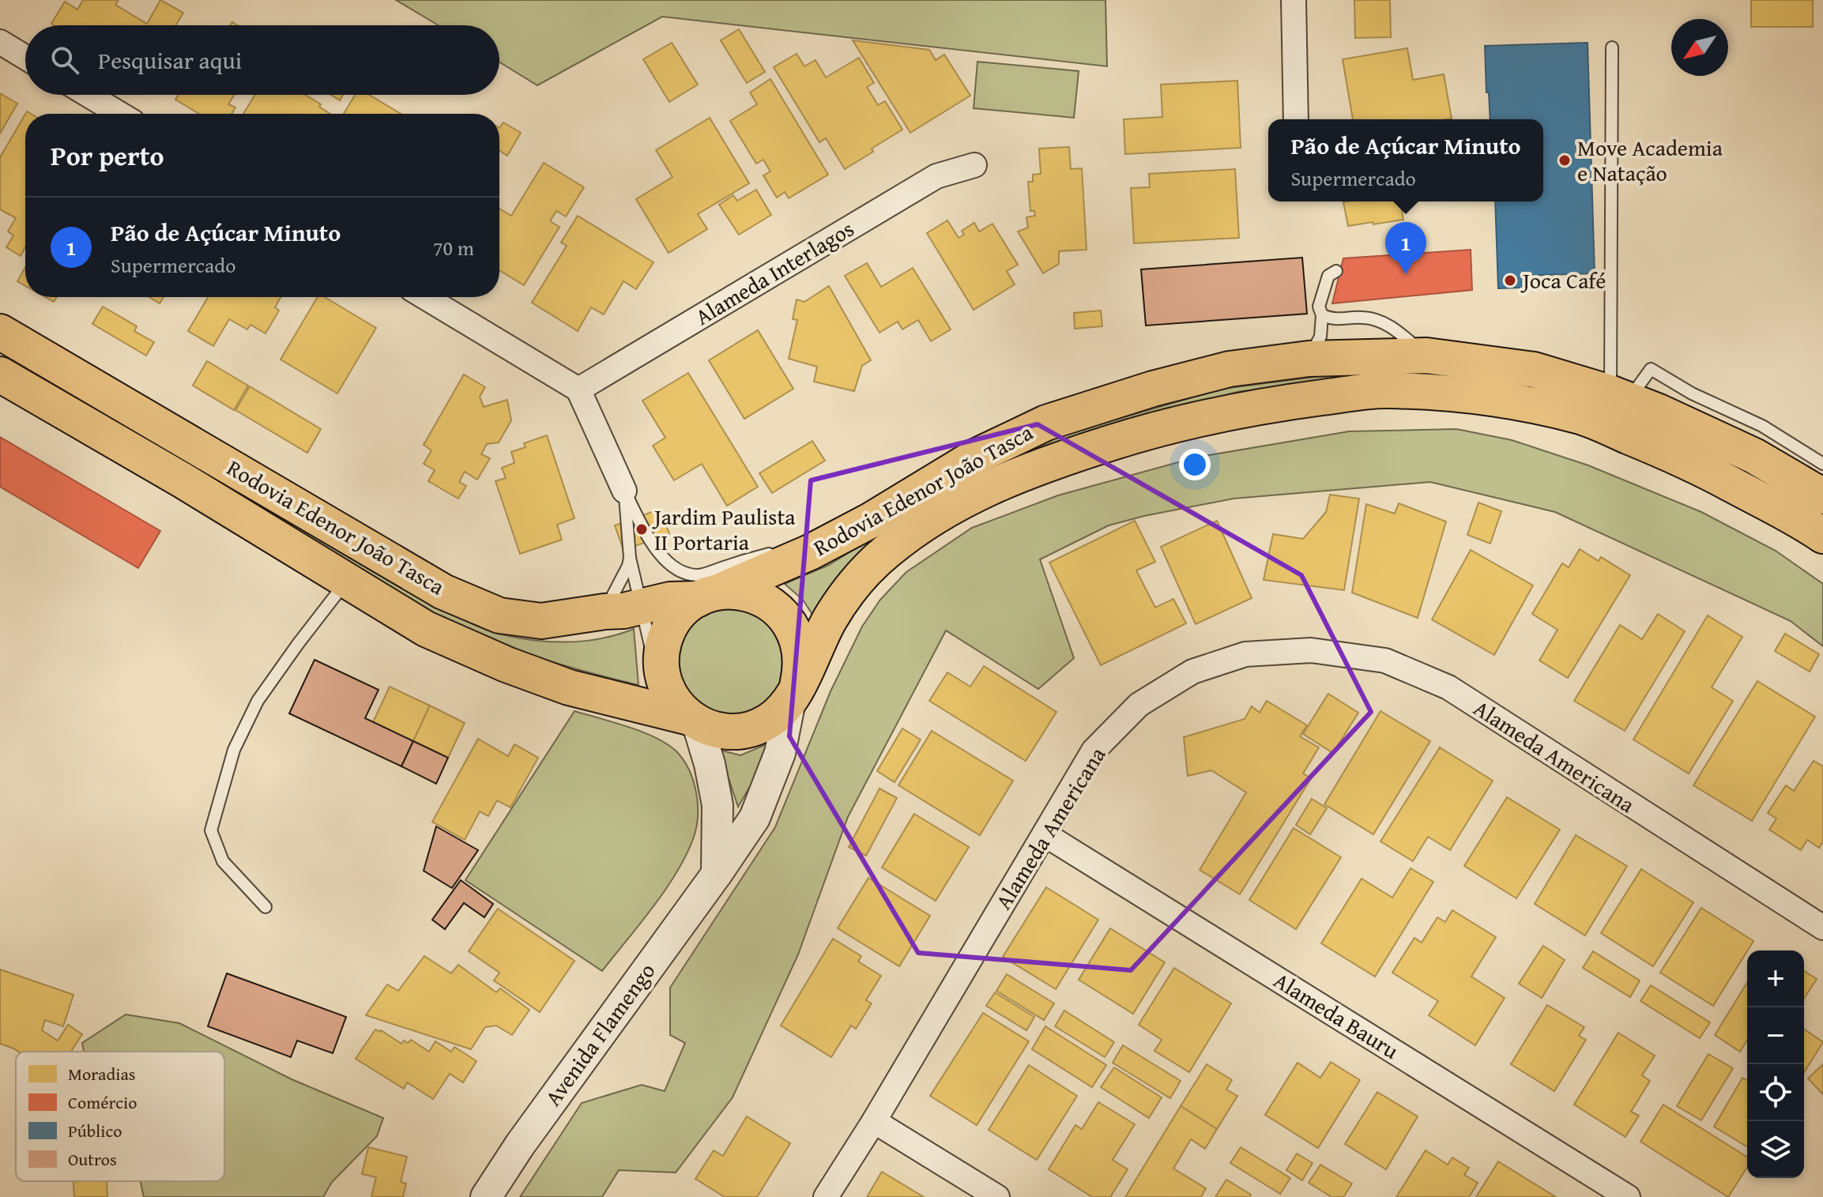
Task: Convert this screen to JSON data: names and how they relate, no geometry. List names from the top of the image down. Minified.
{"streets":{"main road":["Rodovia Edenor João Tasca"],"street":["Alameda Interlagos","Alameda Americana","Alameda Bauru","Avenida Flamengo"]},"crossings":[["Rodovia Edenor João Tasca","Avenida Flamengo"],["Alameda Americana","Alameda Bauru"]],"places":["Move Academia e Natação","Joca Café","Jardim Paulista II Portaria"],"legend":["Moradias","Comércio","Público","Outros"],"north":"bottom left","page":{"search":"Pesquisar aqui","heading":"Por perto","popup":["Pão de Açúcar Minuto","Supermercado"],"list":[{"mark":"1","name":"Pão de Açúcar Minuto","note":"Supermercado","value":"70 m"}],"pins":"1","map_buttons":["+","−"]}}
